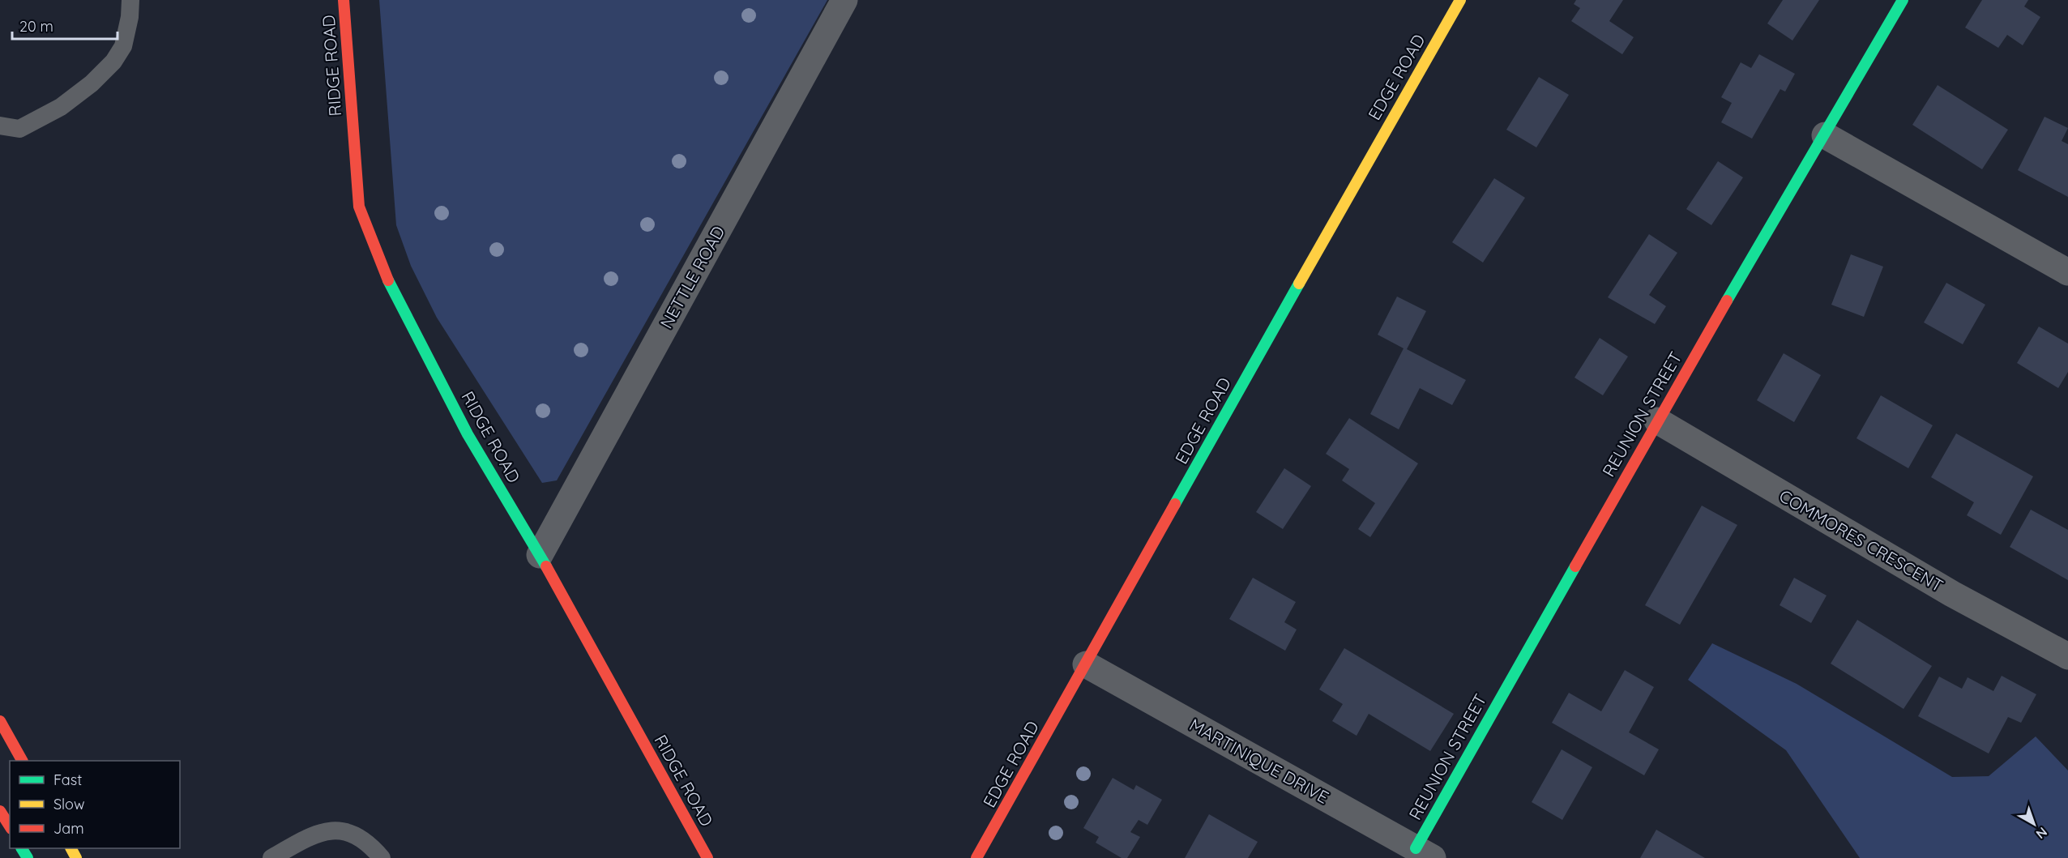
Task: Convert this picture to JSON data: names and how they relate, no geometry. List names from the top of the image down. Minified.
{"streets":{"street":["RIDGE ROAD","EDGE ROAD","NETTLE ROAD","REUNION STREET","COMMORES CRESCENT","MARTINIQUE DRIVE"]},"crossings":[["RIDGE ROAD","NETTLE ROAD"],["EDGE ROAD","MARTINIQUE DRIVE"],["REUNION STREET","COMMORES CRESCENT"],["REUNION STREET","MARTINIQUE DRIVE"]],"legend":["Fast","Slow","Jam"],"scale_bar":"20 m","north":"bottom right"}
